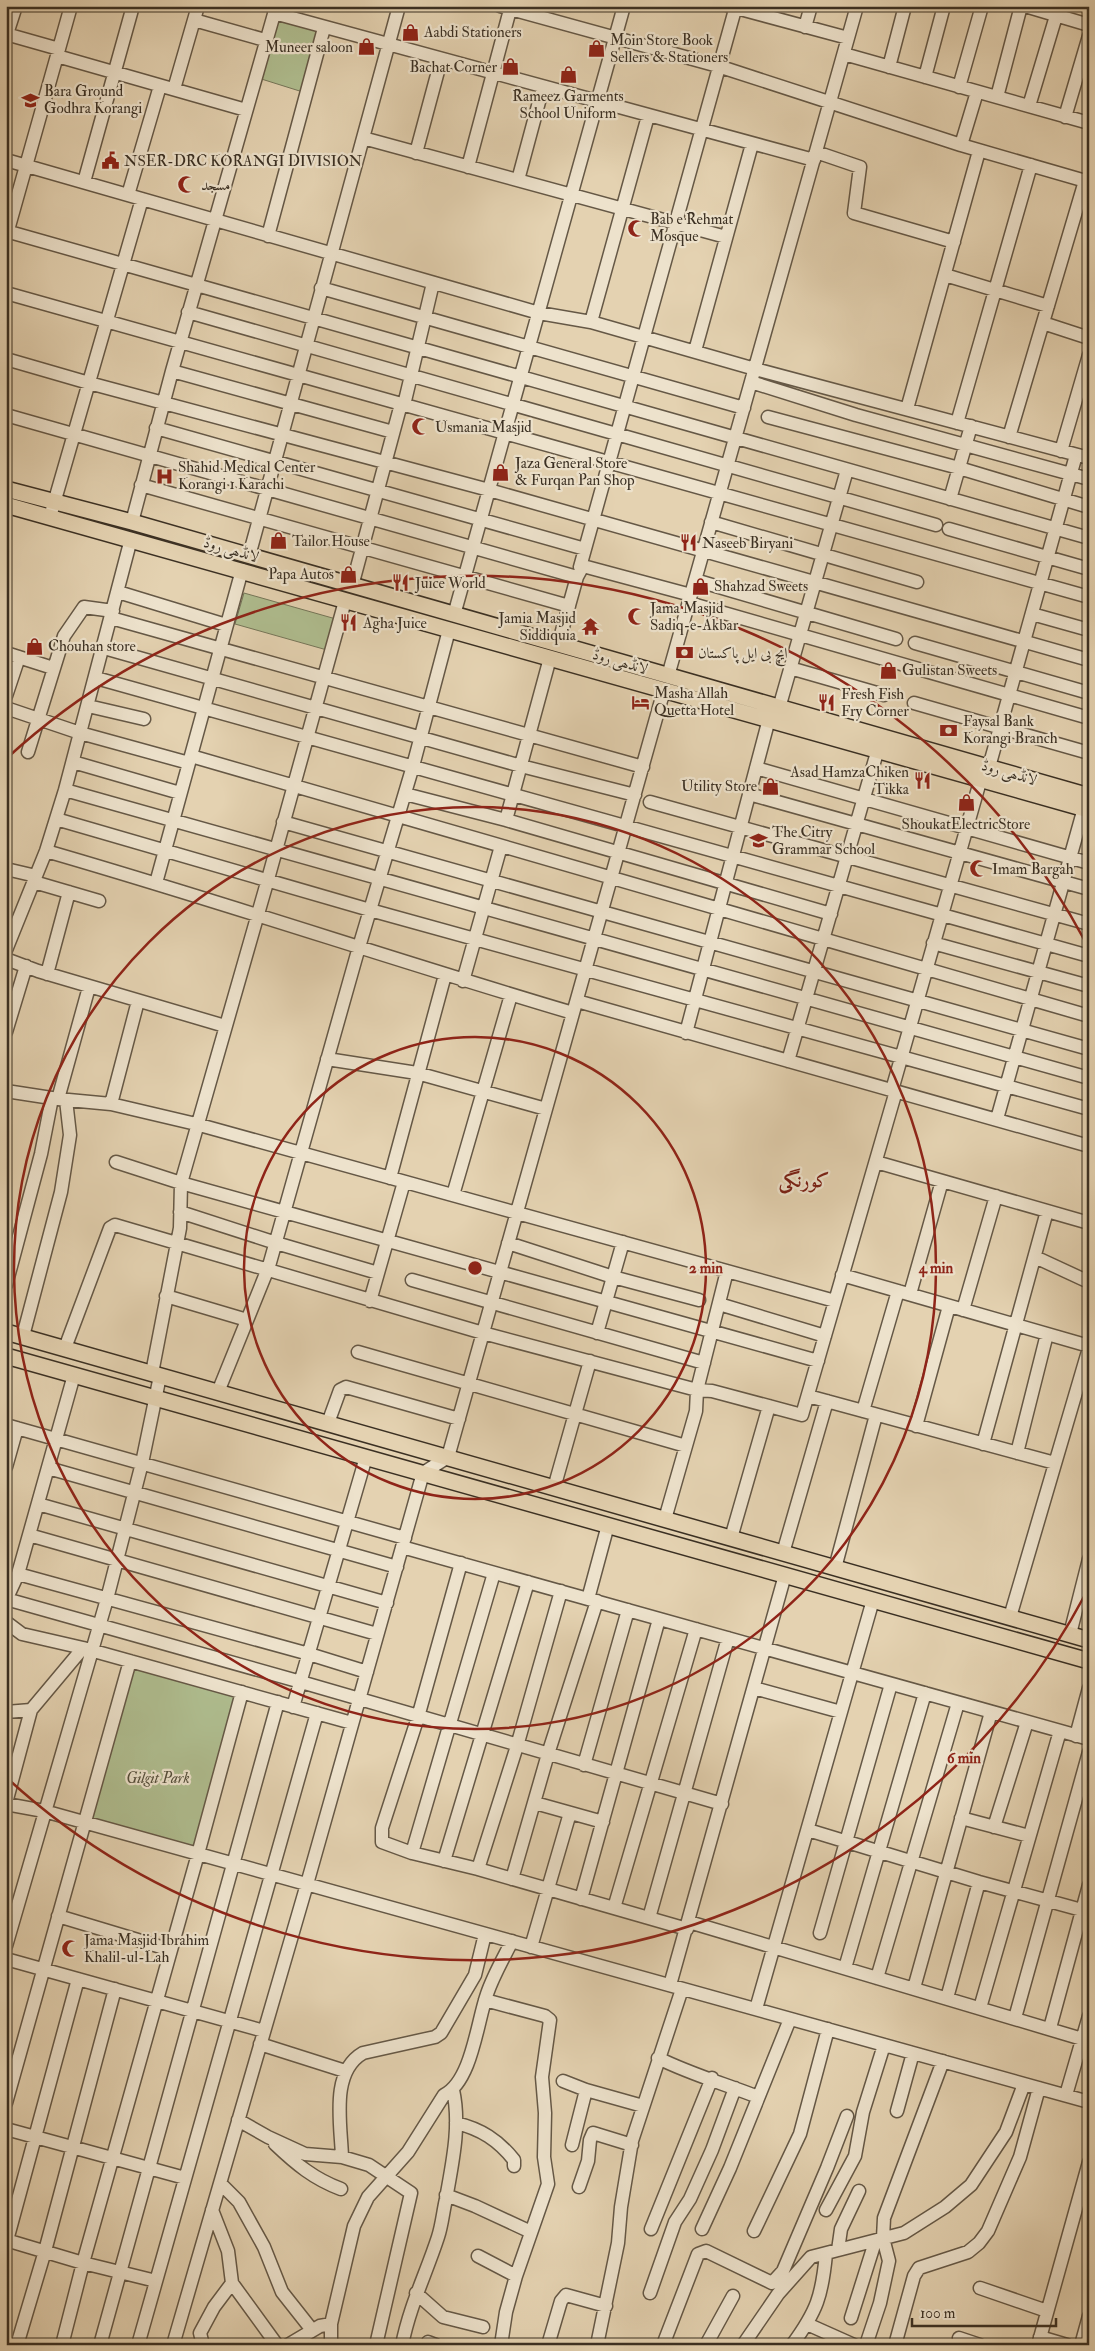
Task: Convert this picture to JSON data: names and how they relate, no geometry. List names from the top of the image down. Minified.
{"streets":{"main road":["لانڈھی روڈ"]},"districts":["کورنگی"],"parks":["Gilgit Park"],"places":{"shop":["Aabdi Stationers","Muneer saloon","Moin Store Book Sellers & Stationers","Bachat Corner","Rameez Garments School Uniform","Jaza General Store & Furqan Pan Shop","Tailor House","Papa Autos","Shahzad Sweets","Chouhan store","Gulistan Sweets","Utility Store","ShoukatElectricStore"],"school or university":["Bara Ground Godhra Korangi","The Citry Grammar School"],"public building":["NSER-DRC KORANGI DIVISION"],"mosque":["مسجد","Bab e Rehmat Mosque","Usmania Masjid","Jama Masjid Sadiq-e-Akbar","Imam Bargah","Jama Masjid Ibrahim Khalil-ul-Lah"],"hospital":["Shahid Medical Center Korangi 1 Karachi"],"restaurant":["Naseeb Biryani","Juice World","Agha Juice","Fresh Fish Fry Corner","Asad HamzaChiken Tikka"],"temple":["Jamia Masjid Siddiquia"],"bank":["ایچ بی ایل پاکستان","Faysal Bank Korangi Branch"],"hotel":["Masha Allah Quetta Hotel"]},"scale_bar":"100 m","rings":["2 min","4 min","6 min"]}
